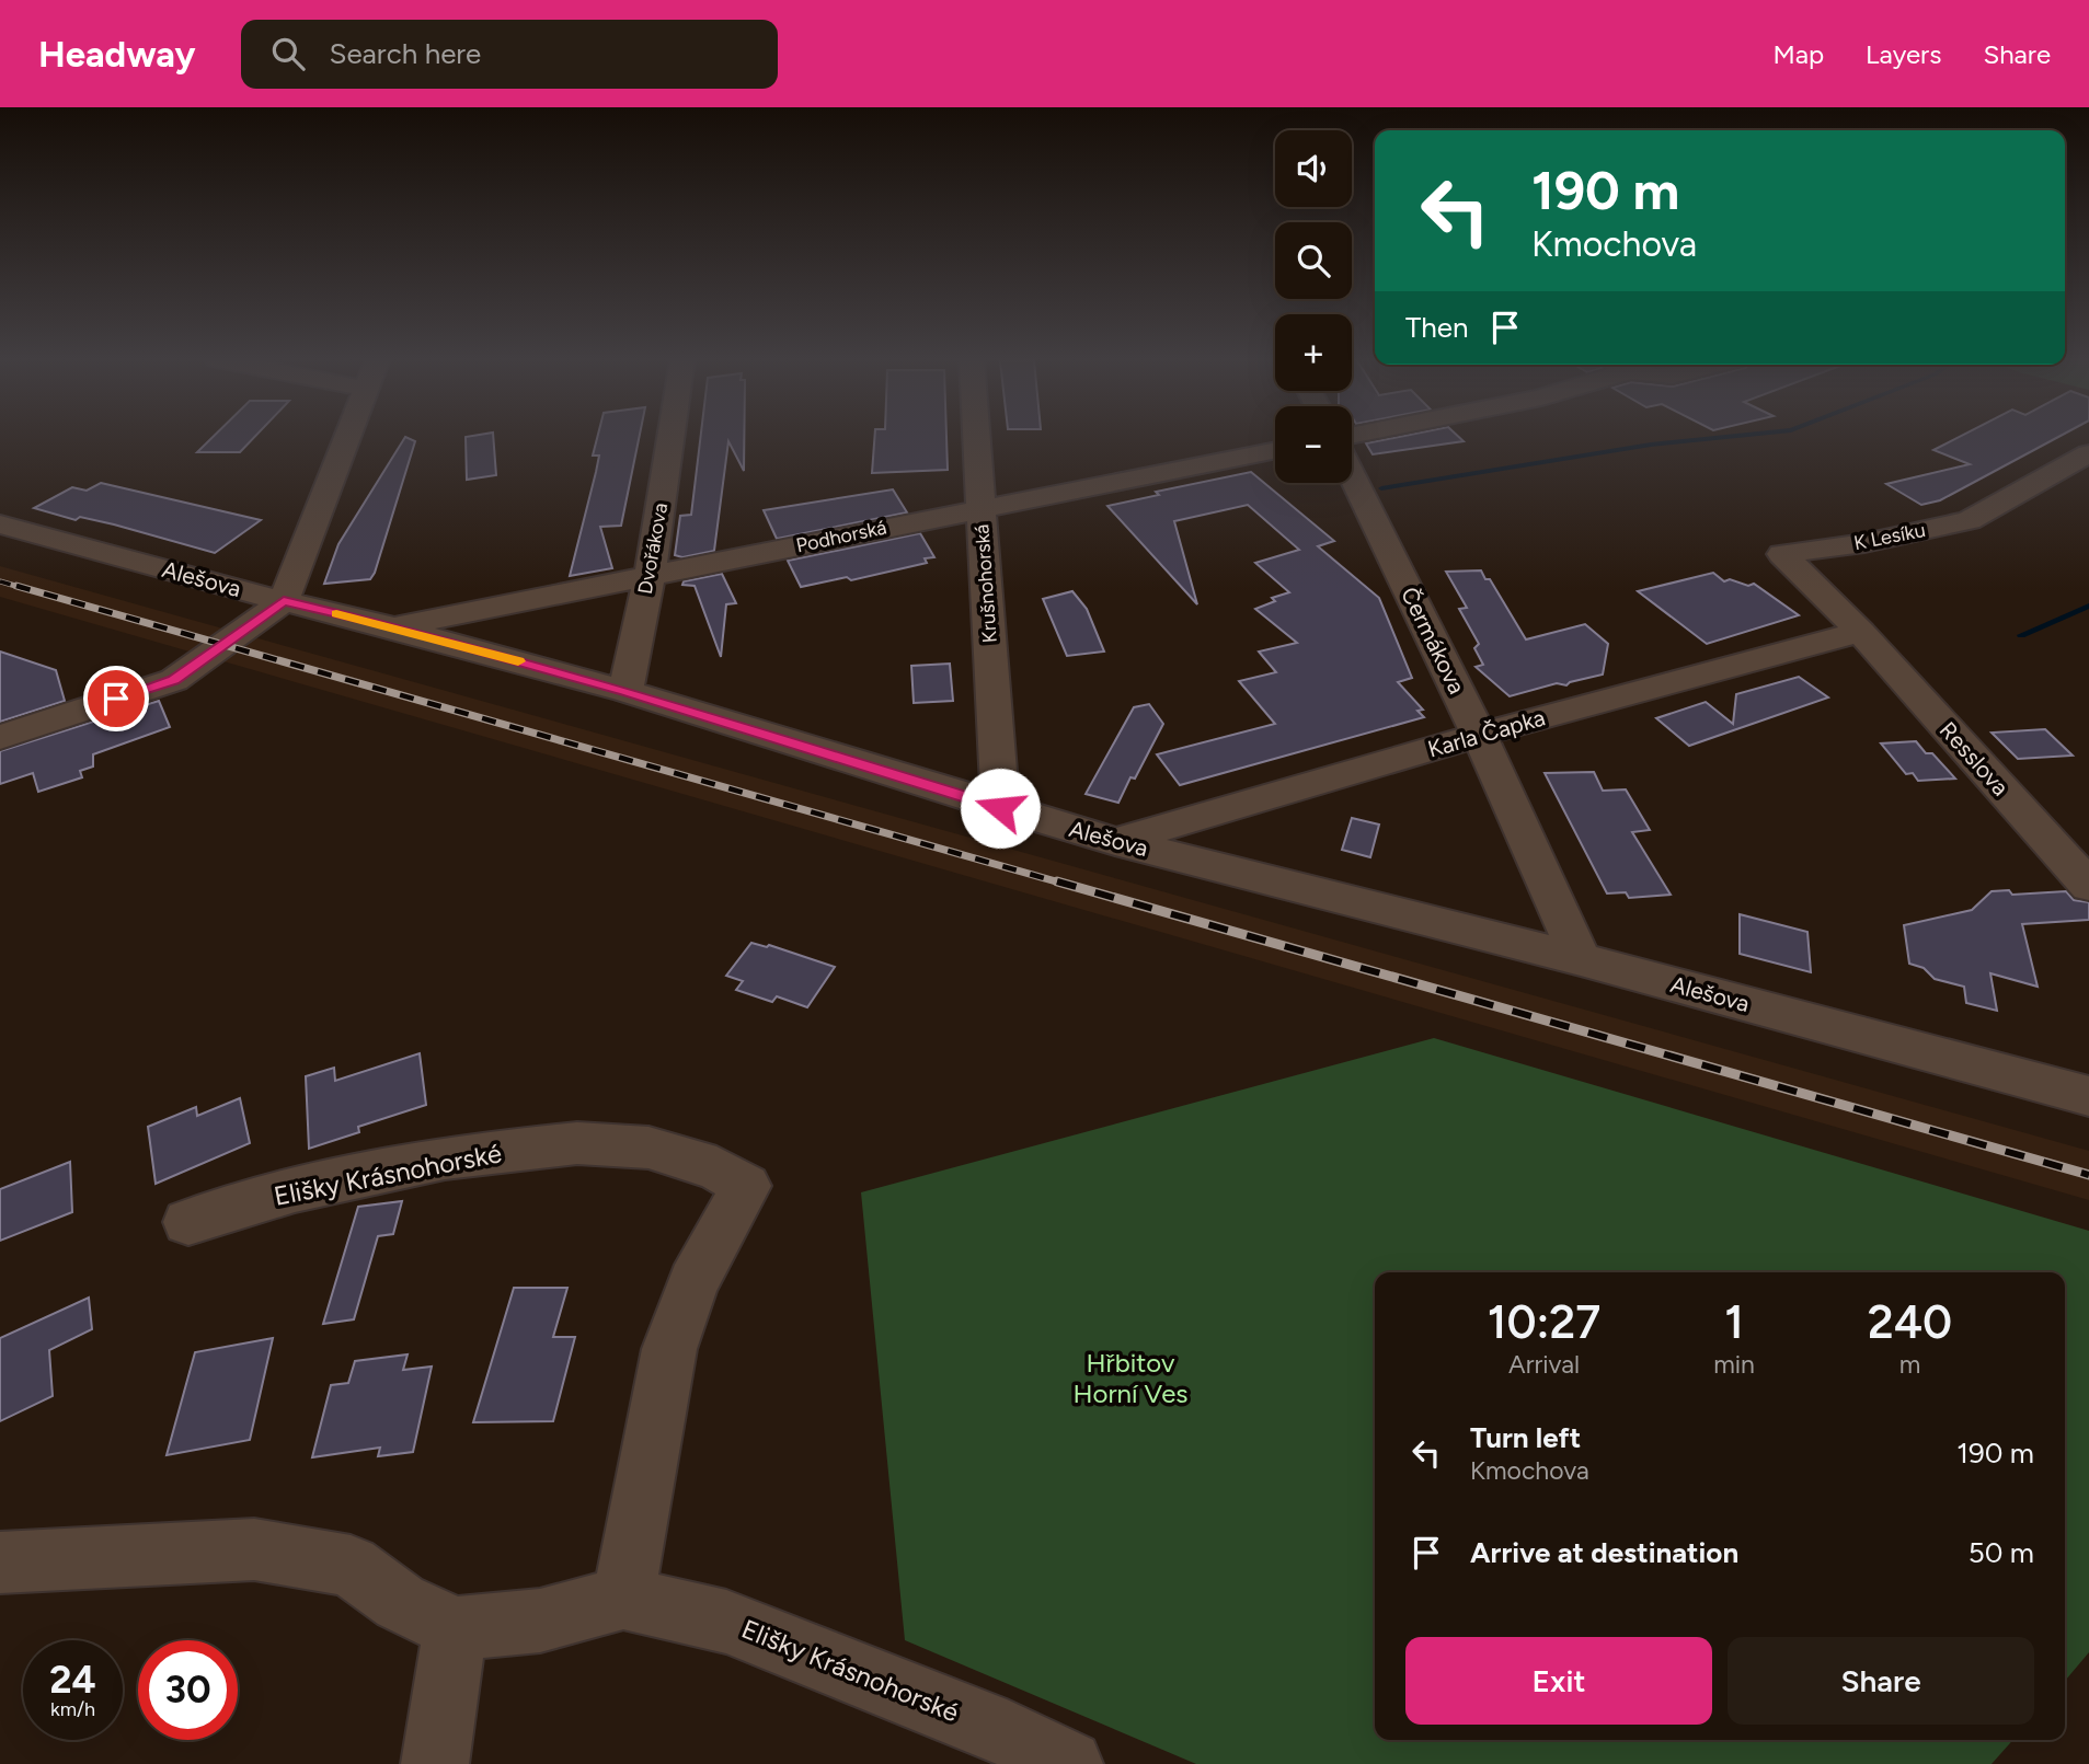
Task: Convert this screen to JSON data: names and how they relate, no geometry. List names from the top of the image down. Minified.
{"streets":{"street":["Podhorská","K Lesíku","Dvořákova","Alešova","Krušnohorská","Čermákova","Karla Čapka","Resslova","Elišky Krásnohorské"]},"crossings":[["Podhorská","Dvořákova"],["Podhorská","Alešova"],["Podhorská","Krušnohorská"],["K Lesíku","Karla Čapka"],["K Lesíku","Resslova"],["Dvořákova","Alešova"],["Alešova","Krušnohorská"],["Alešova","Čermákova"],["Alešova","Karla Čapka"],["Čermákova","Karla Čapka"],["Karla Čapka","Resslova"]],"parks":["Hřbitov Horní Ves"],"page":{"header":"Headway","search":"Search here","nav":["Map","Layers","Share"],"map_buttons":["+","−"],"turn":["190 m","Kmochova"],"then":"Then","eta":["10:27","Arrival","1","min","240","m"],"list":[{"name":"Turn left","note":"Kmochova","value":"190 m"},{"name":"Arrive at destination","value":"50 m"}],"buttons":["Exit","Share"],"speed":"24 km/h","limit":"30"}}
